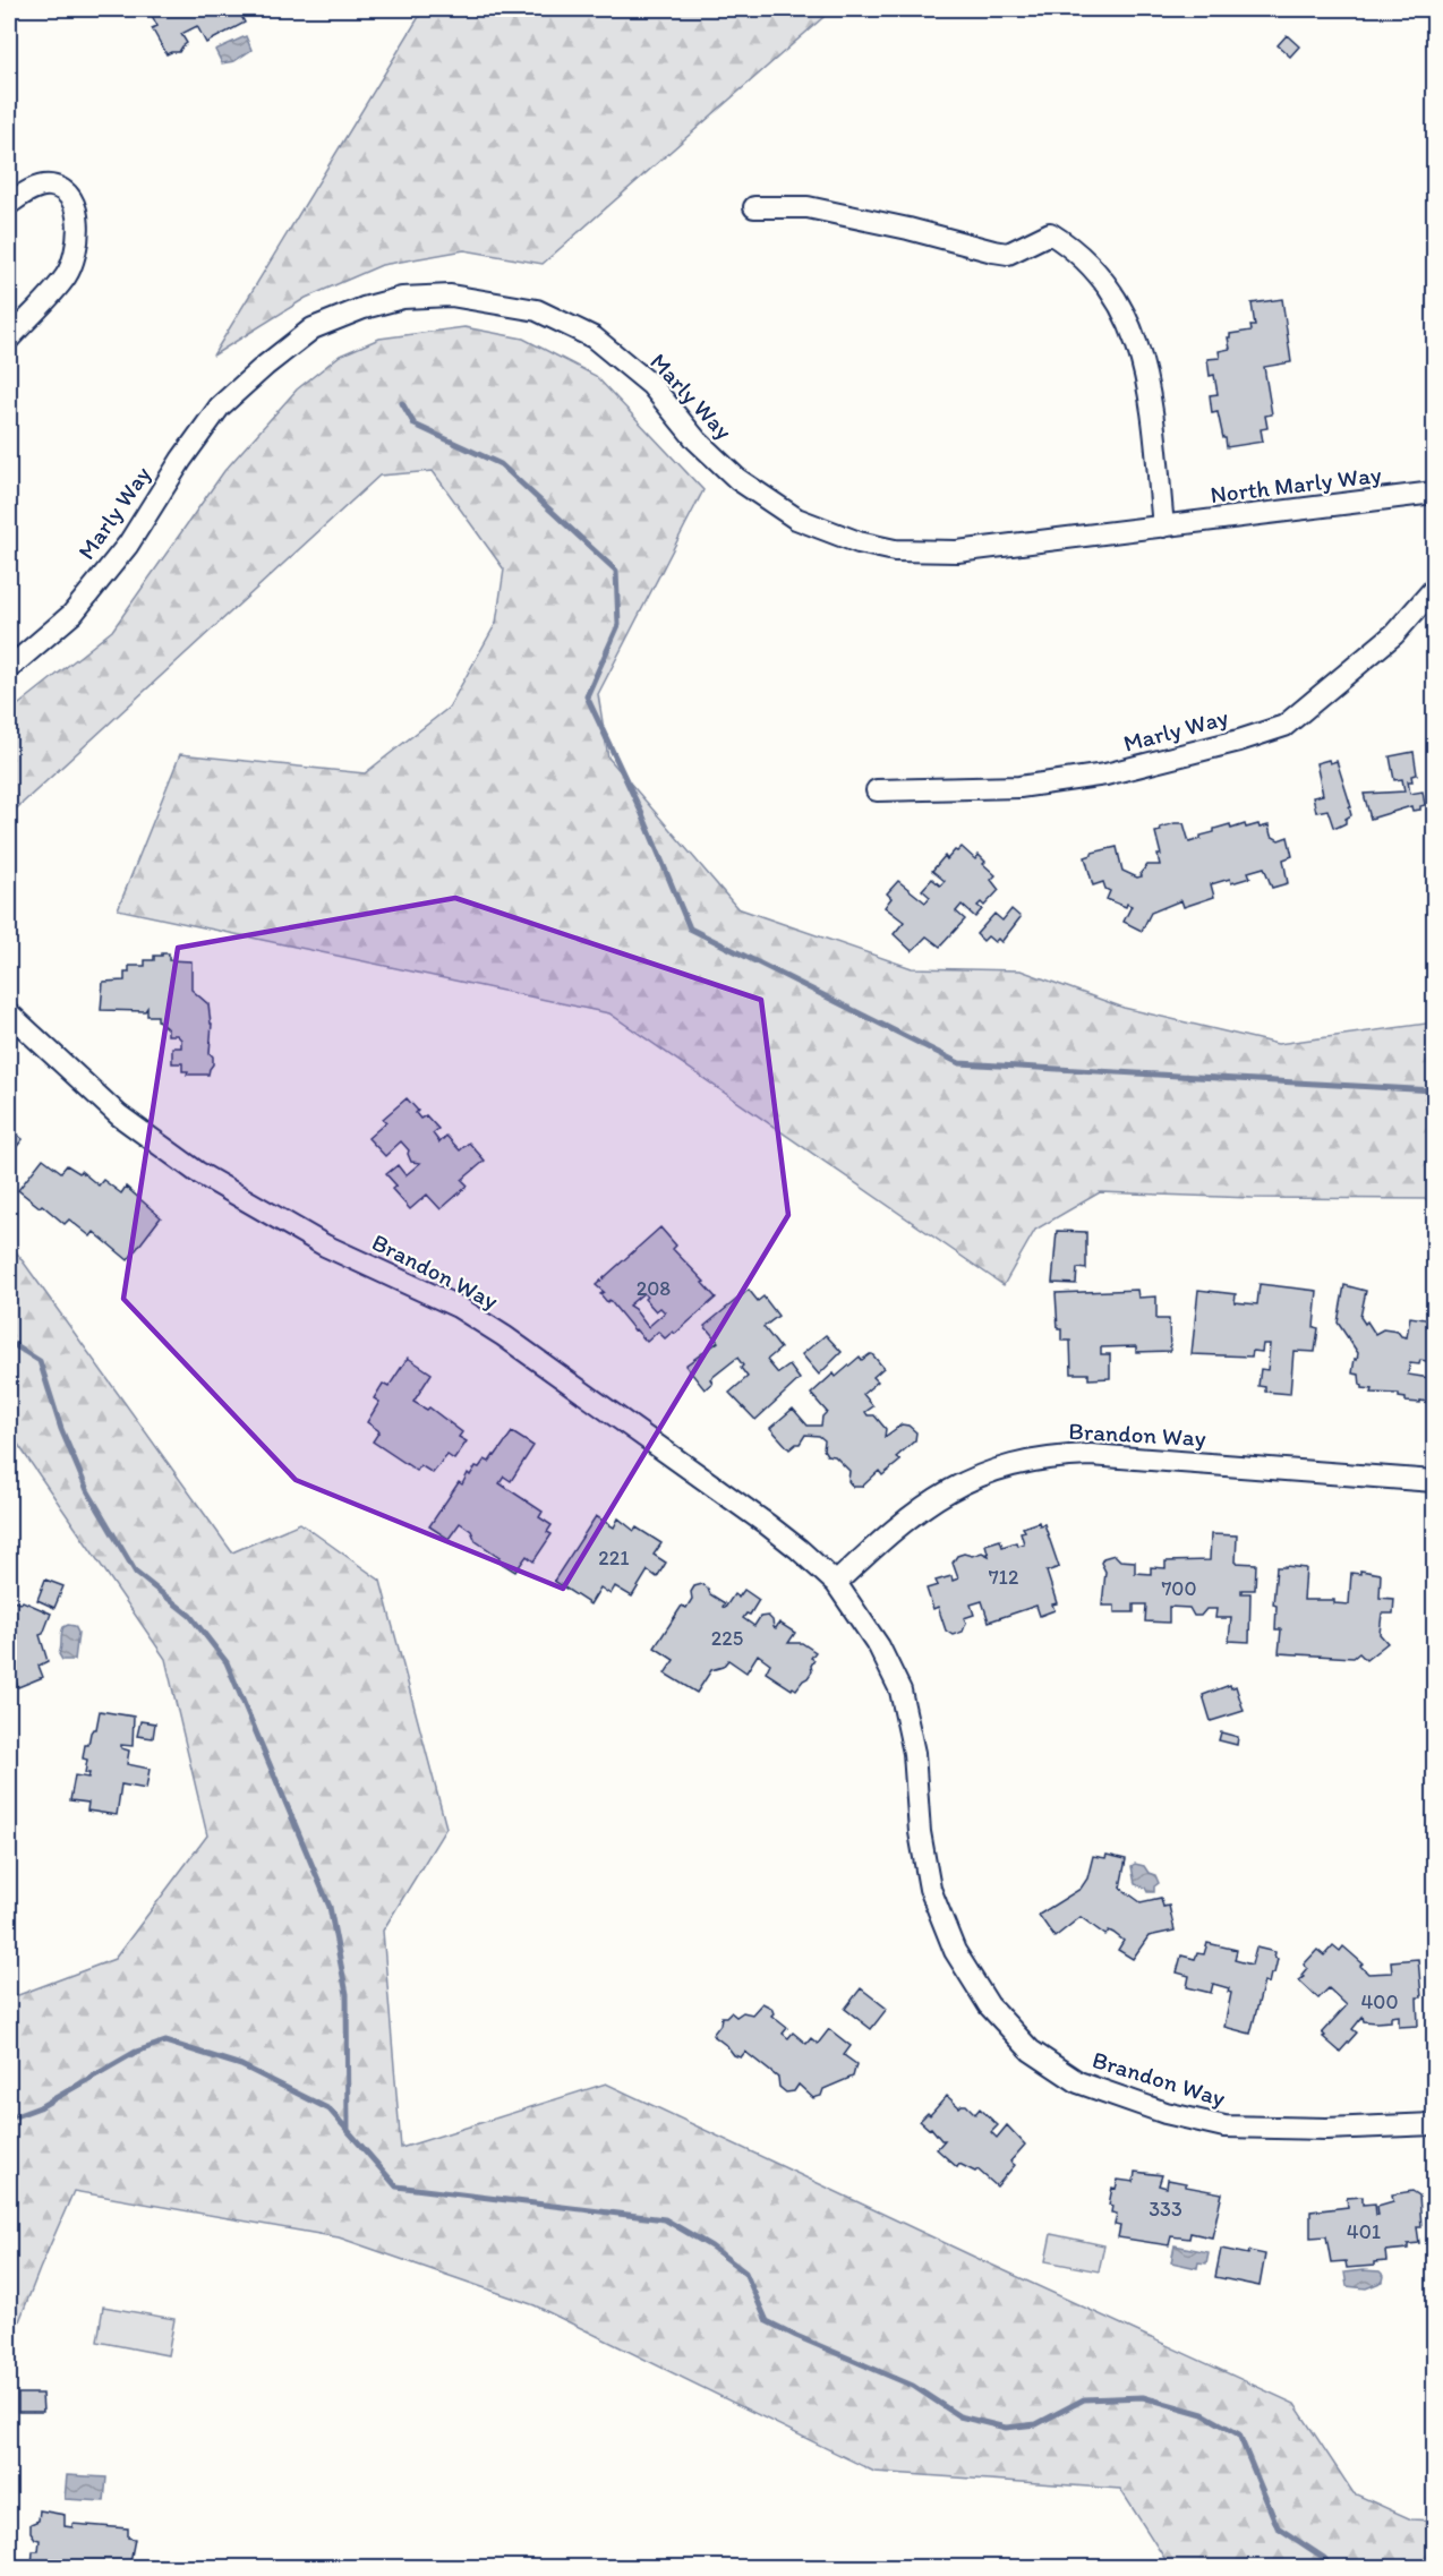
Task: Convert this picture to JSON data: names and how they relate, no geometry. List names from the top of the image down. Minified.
{"streets":{"street":["Marly Way","North Marly Way","Brandon Way"]},"crossings":[["Marly Way","North Marly Way"]],"house_numbers":["208","221","712","700","225","400","333","401"]}
